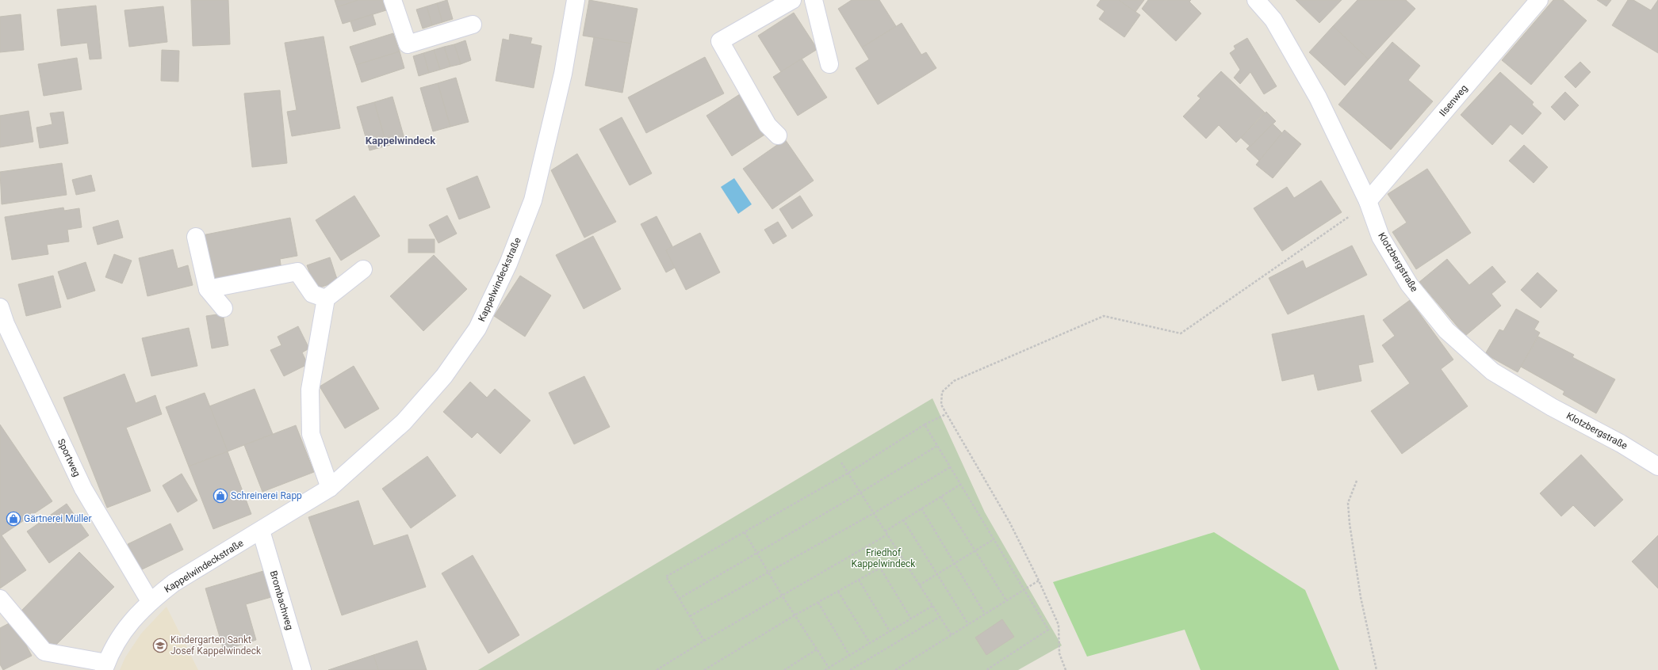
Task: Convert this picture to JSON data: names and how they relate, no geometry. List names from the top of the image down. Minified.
{"streets":{"street":["Ilsenweg","Klotzbergstraße","Kappelwindeckstraße","Sportweg","Brombachweg"]},"crossings":[["Ilsenweg","Klotzbergstraße"],["Kappelwindeckstraße","Sportweg"],["Kappelwindeckstraße","Brombachweg"]],"districts":["Kappelwindeck"],"parks":["Friedhof Kappelwindeck"],"places":{"shop":["Schreinerei Rapp","Gärtnerei Müller"],"school or university":["Kindergarten Sankt Josef Kappelwindeck"]}}
